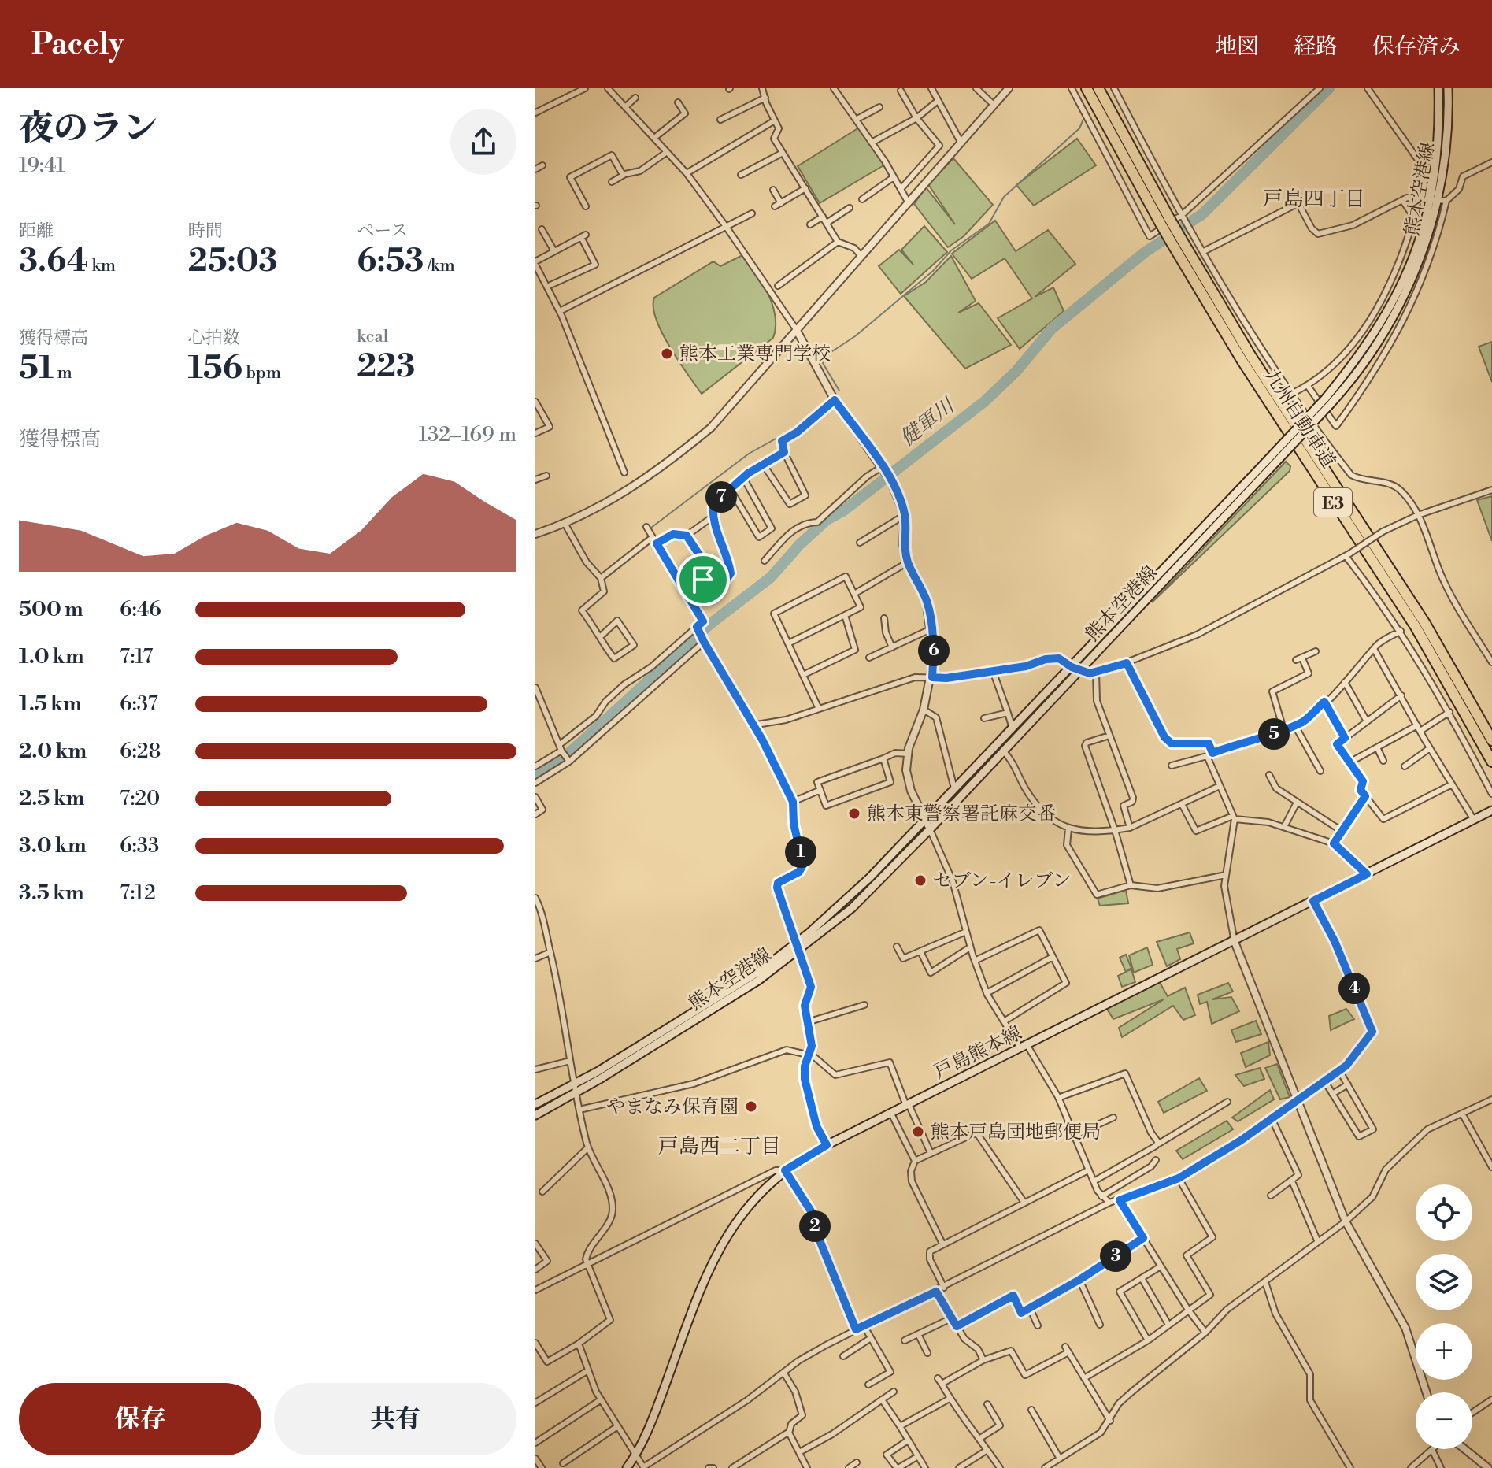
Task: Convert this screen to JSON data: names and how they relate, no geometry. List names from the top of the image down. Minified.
{"streets":{"highway":["九州自動車道","E3"],"main road":["熊本空港線","戸島熊本線"]},"districts":["戸島四丁目","戸島西二丁目"],"water":["健軍川"],"places":["熊本工業専門学校","熊本東警察署託麻交番","セブン-イレブン","やまなみ保育園","熊本戸島団地郵便局"],"page":{"header":"Pacely","nav":["地図","経路","保存済み"],"heading":["夜のラン","19:41"],"stats":[["距離","3.64 km"],["時間","25:03"],["ペース","6:53 /km"],["獲得標高","51 m"],["心拍数","156 bpm"],["kcal","223"]],"chart":["獲得標高","132–169 m"],"pins":["7","6","5","1","4","2","3"],"list":[{"name":"500 m","note":"6:46"},{"name":"1.0 km","note":"7:17"},{"name":"1.5 km","note":"6:37"},{"name":"2.0 km","note":"6:28"},{"name":"2.5 km","note":"7:20"},{"name":"3.0 km","note":"6:33"},{"name":"3.5 km","note":"7:12"}],"map_buttons":["+","−"],"buttons":["保存","共有"]}}
